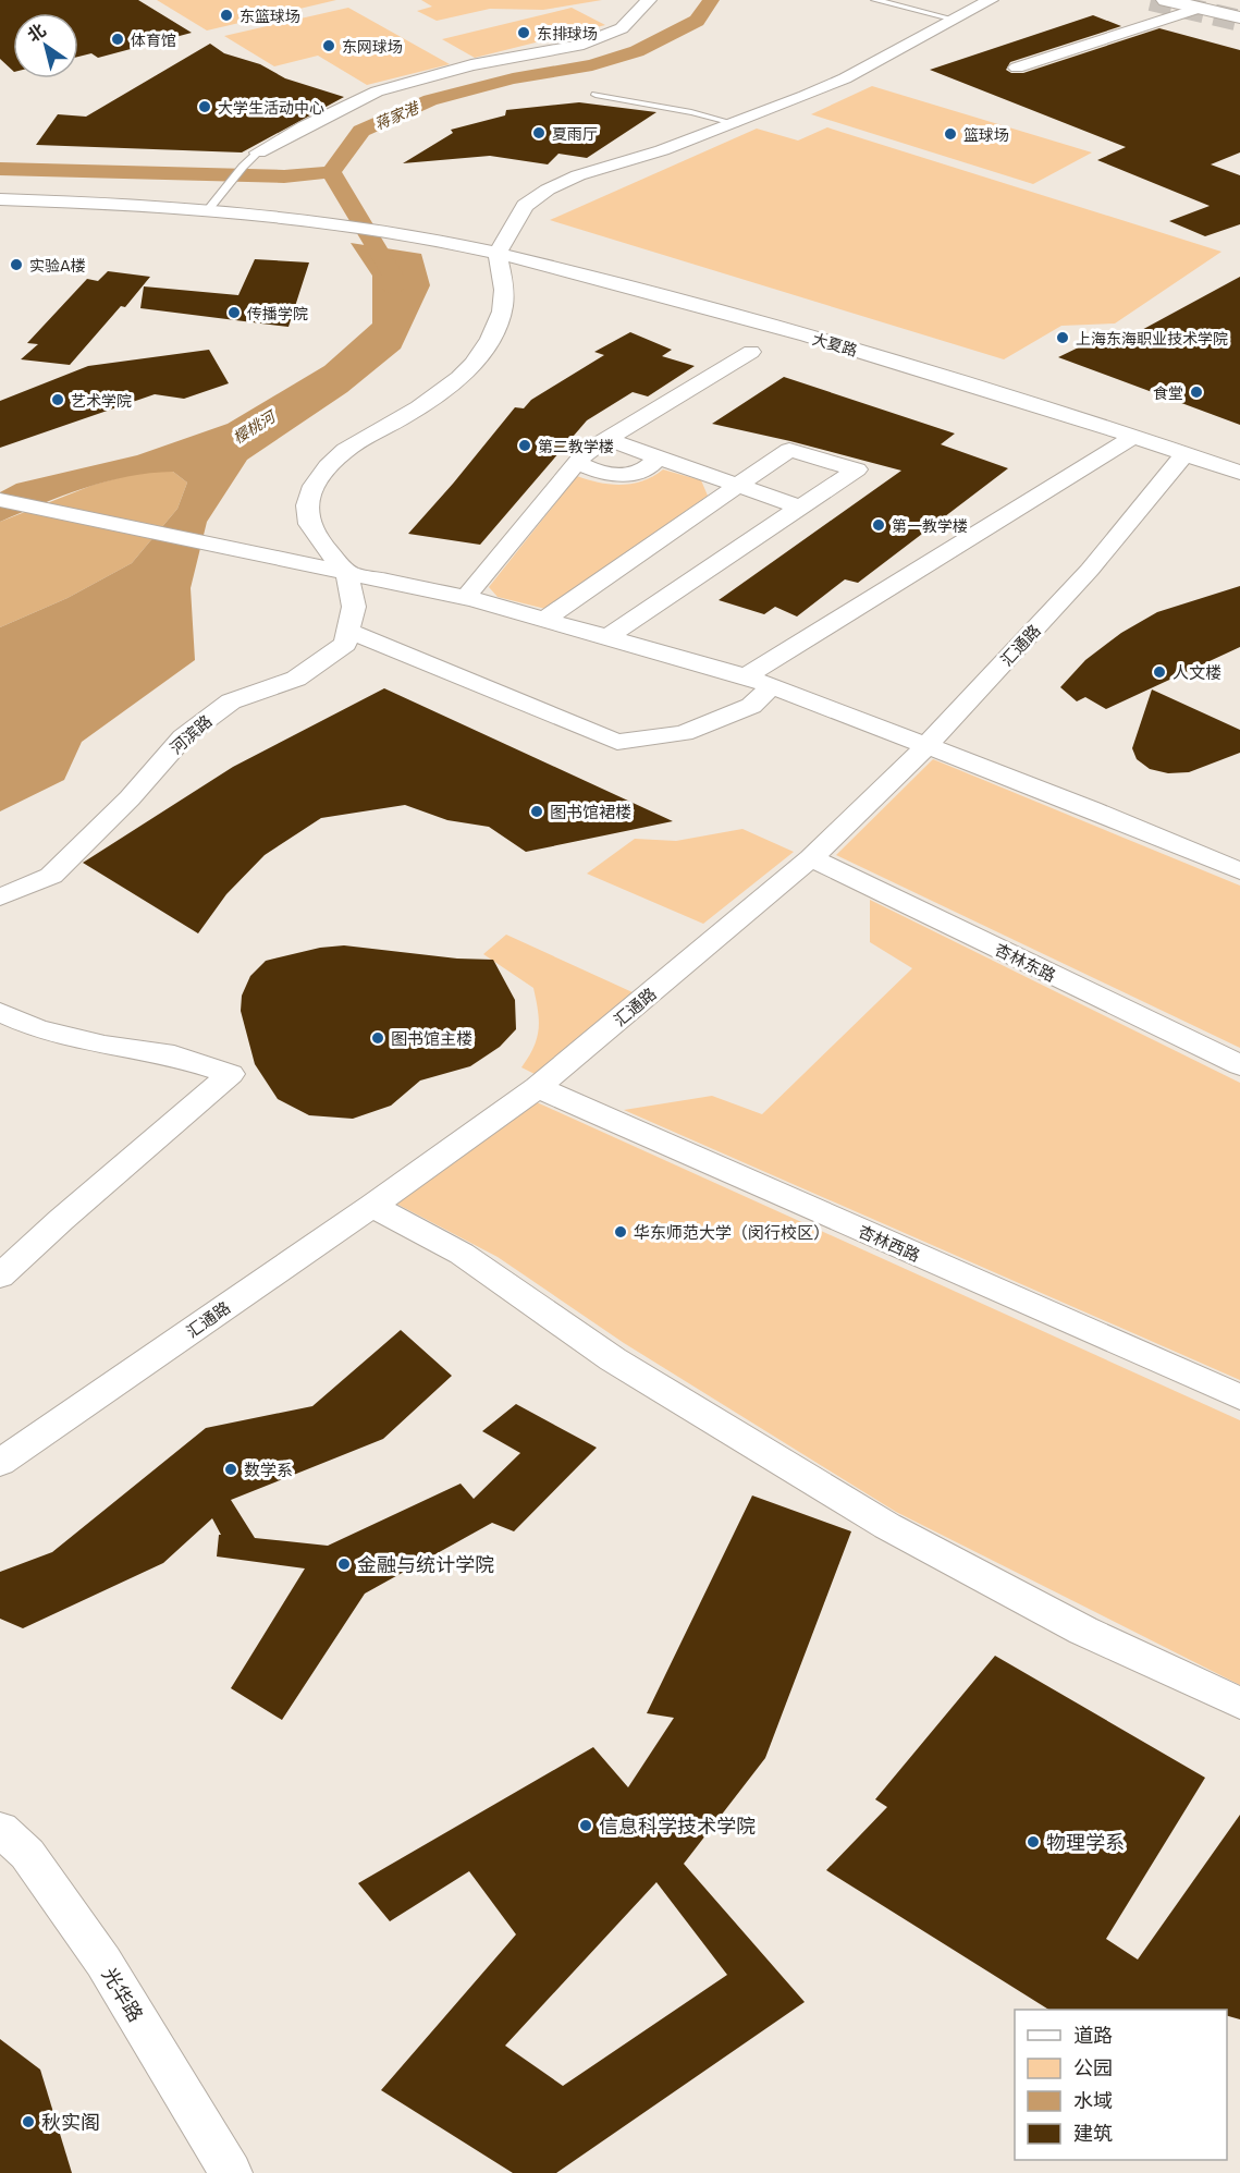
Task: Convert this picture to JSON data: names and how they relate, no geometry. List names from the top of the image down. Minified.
{"streets":{"street":["大夏路","汇通路","河滨路","杏林东路","杏林西路","光华路"]},"crossings":[["大夏路","汇通路"],["汇通路","杏林东路"],["汇通路","杏林西路"]],"water":["蒋家港","樱桃河"],"places":["东篮球场","东排球场","体育馆","东网球场","大学生活动中心","夏雨厅","篮球场","实验A楼","传播学院","上海东海职业技术学院","食堂","艺术学院","第二教学楼","第一教学楼","人文楼","图书馆裙楼","图书馆主楼","华东师范大学（闵行校区）","数学系","金融与统计学院","信息科学技术学院","物理学系","秋实阁"],"legend":["道路","公园","水域","建筑"],"north":"top left"}
